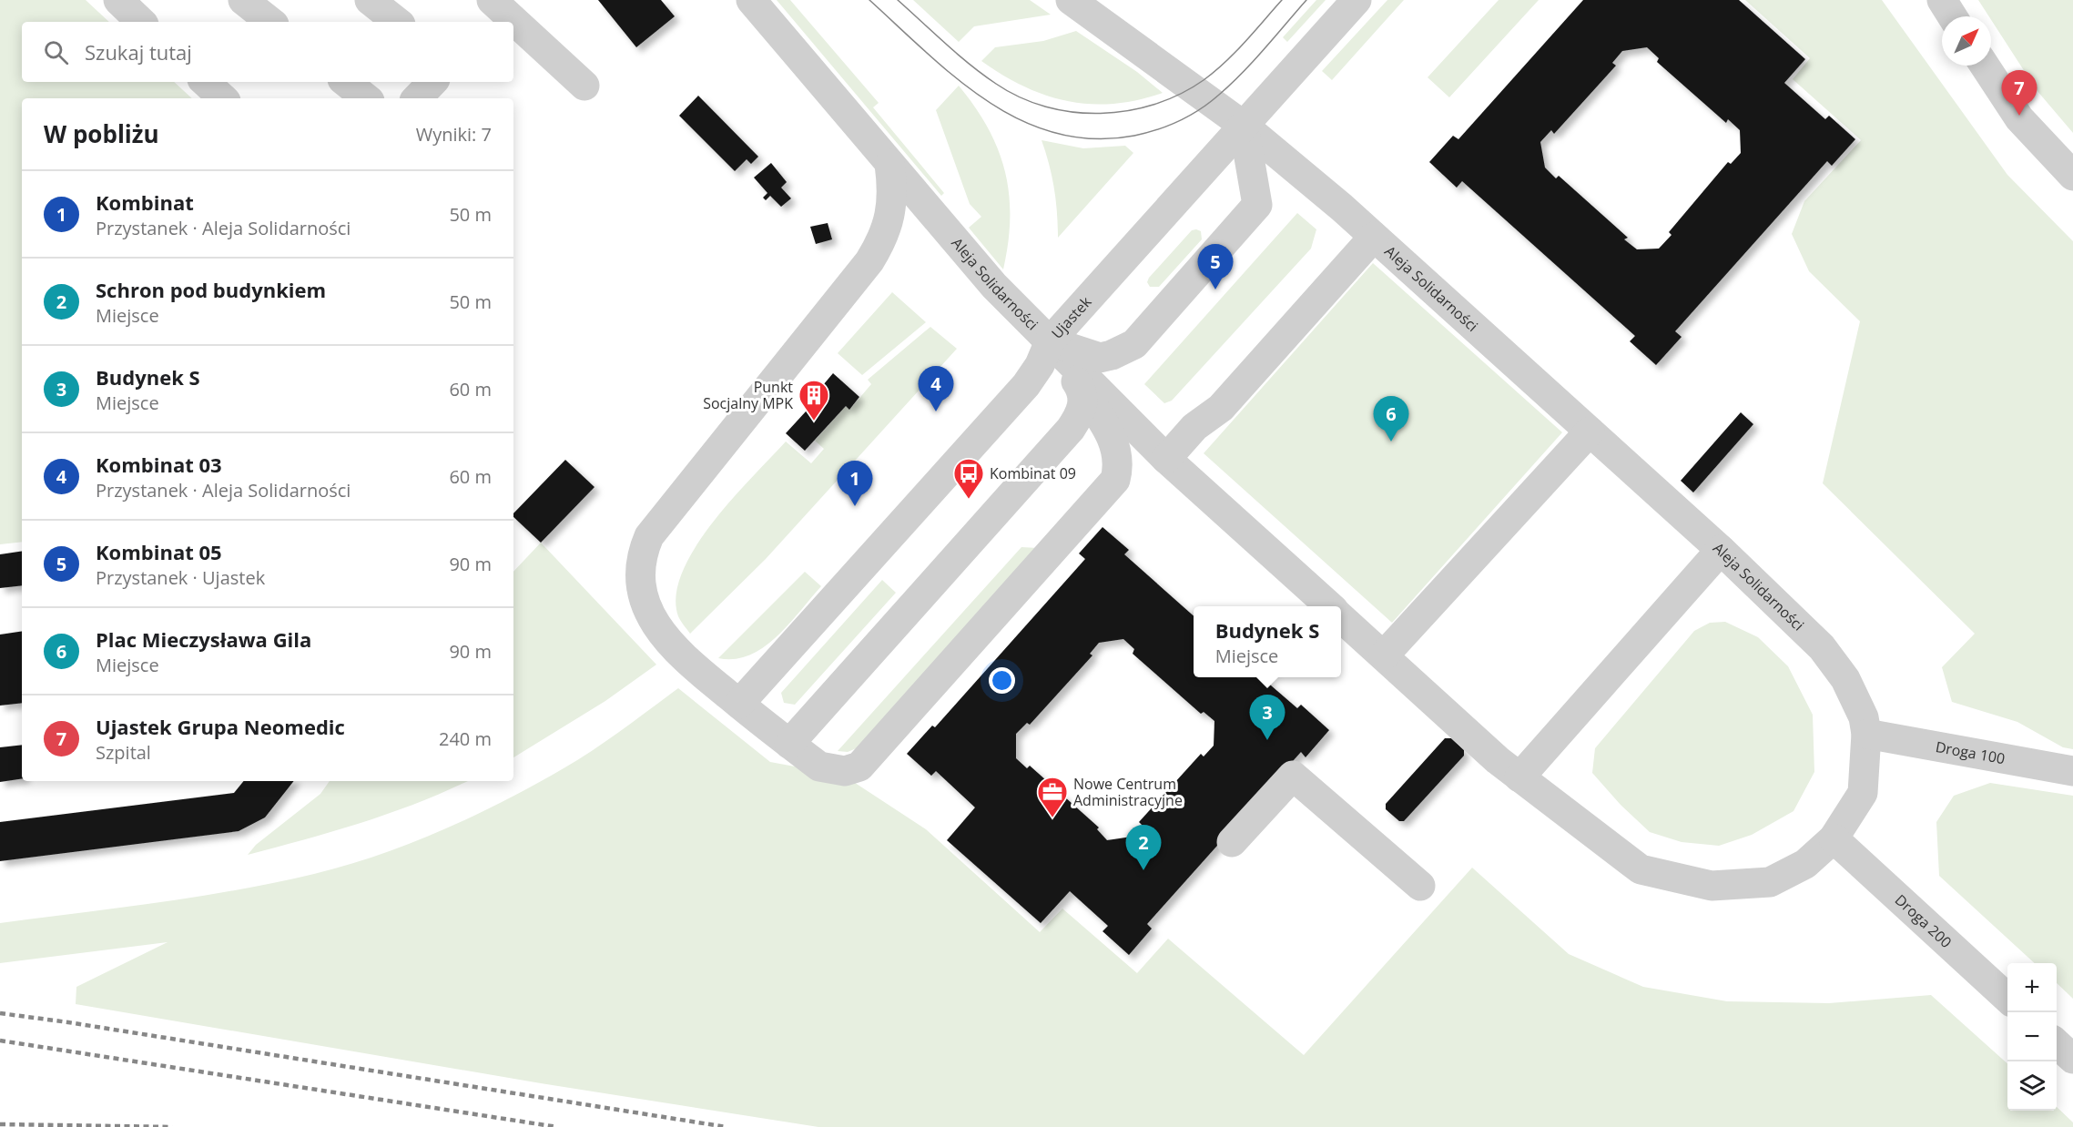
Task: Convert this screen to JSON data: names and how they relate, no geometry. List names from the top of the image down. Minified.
{"streets":{"street":["Aleja Solidarności","Ujastek","Droga 100","Droga 200"]},"crossings":[["Aleja Solidarności","Ujastek"],["Aleja Solidarności","Droga 100"],["Aleja Solidarności","Droga 200"]],"places":{"building":["Punkt Socjalny MPK"],"bus stop":["Kombinat 09"],"office":["Nowe Centrum Administracyjne"]},"north":"top right","page":{"search":"Szukaj tutaj","pins":["7","5","4","6","1","3","2"],"heading":["W pobliżu","Wyniki: 7"],"list":[{"mark":"1","name":"Kombinat","note":"Przystanek · Aleja Solidarności","value":"50 m"},{"mark":"2","name":"Schron pod budynkiem","note":"Miejsce","value":"50 m"},{"mark":"3","name":"Budynek S","note":"Miejsce","value":"60 m"},{"mark":"4","name":"Kombinat 03","note":"Przystanek · Aleja Solidarności","value":"60 m"},{"mark":"5","name":"Kombinat 05","note":"Przystanek · Ujastek","value":"90 m"},{"mark":"6","name":"Plac Mieczysława Gila","note":"Miejsce","value":"90 m"},{"mark":"7","name":"Ujastek Grupa Neomedic","note":"Szpital","value":"240 m"}],"popup":["Budynek S","Miejsce"],"map_buttons":["+","−"]}}
